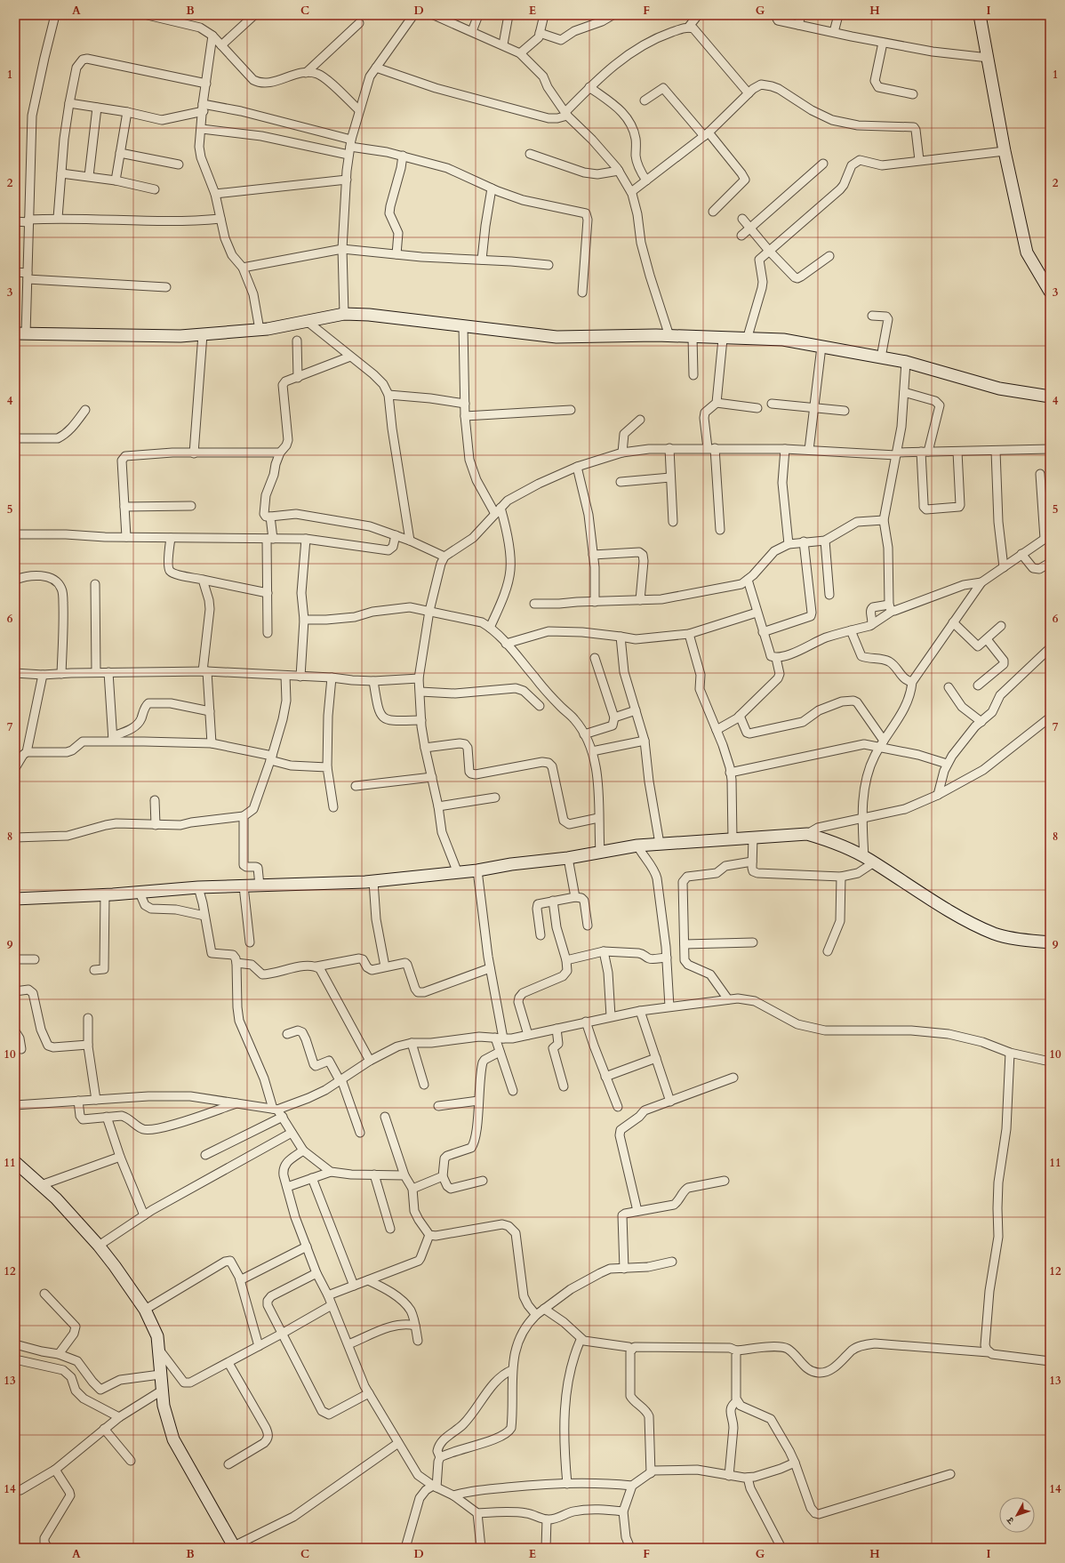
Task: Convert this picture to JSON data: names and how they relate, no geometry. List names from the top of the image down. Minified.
{"north":"bottom left","grid":{"columns":["A","B","C","D","E","F","G","H","I"],"rows":["1","2","3","4","5","6","7","8","9","10","11","12","13","14"]}}
